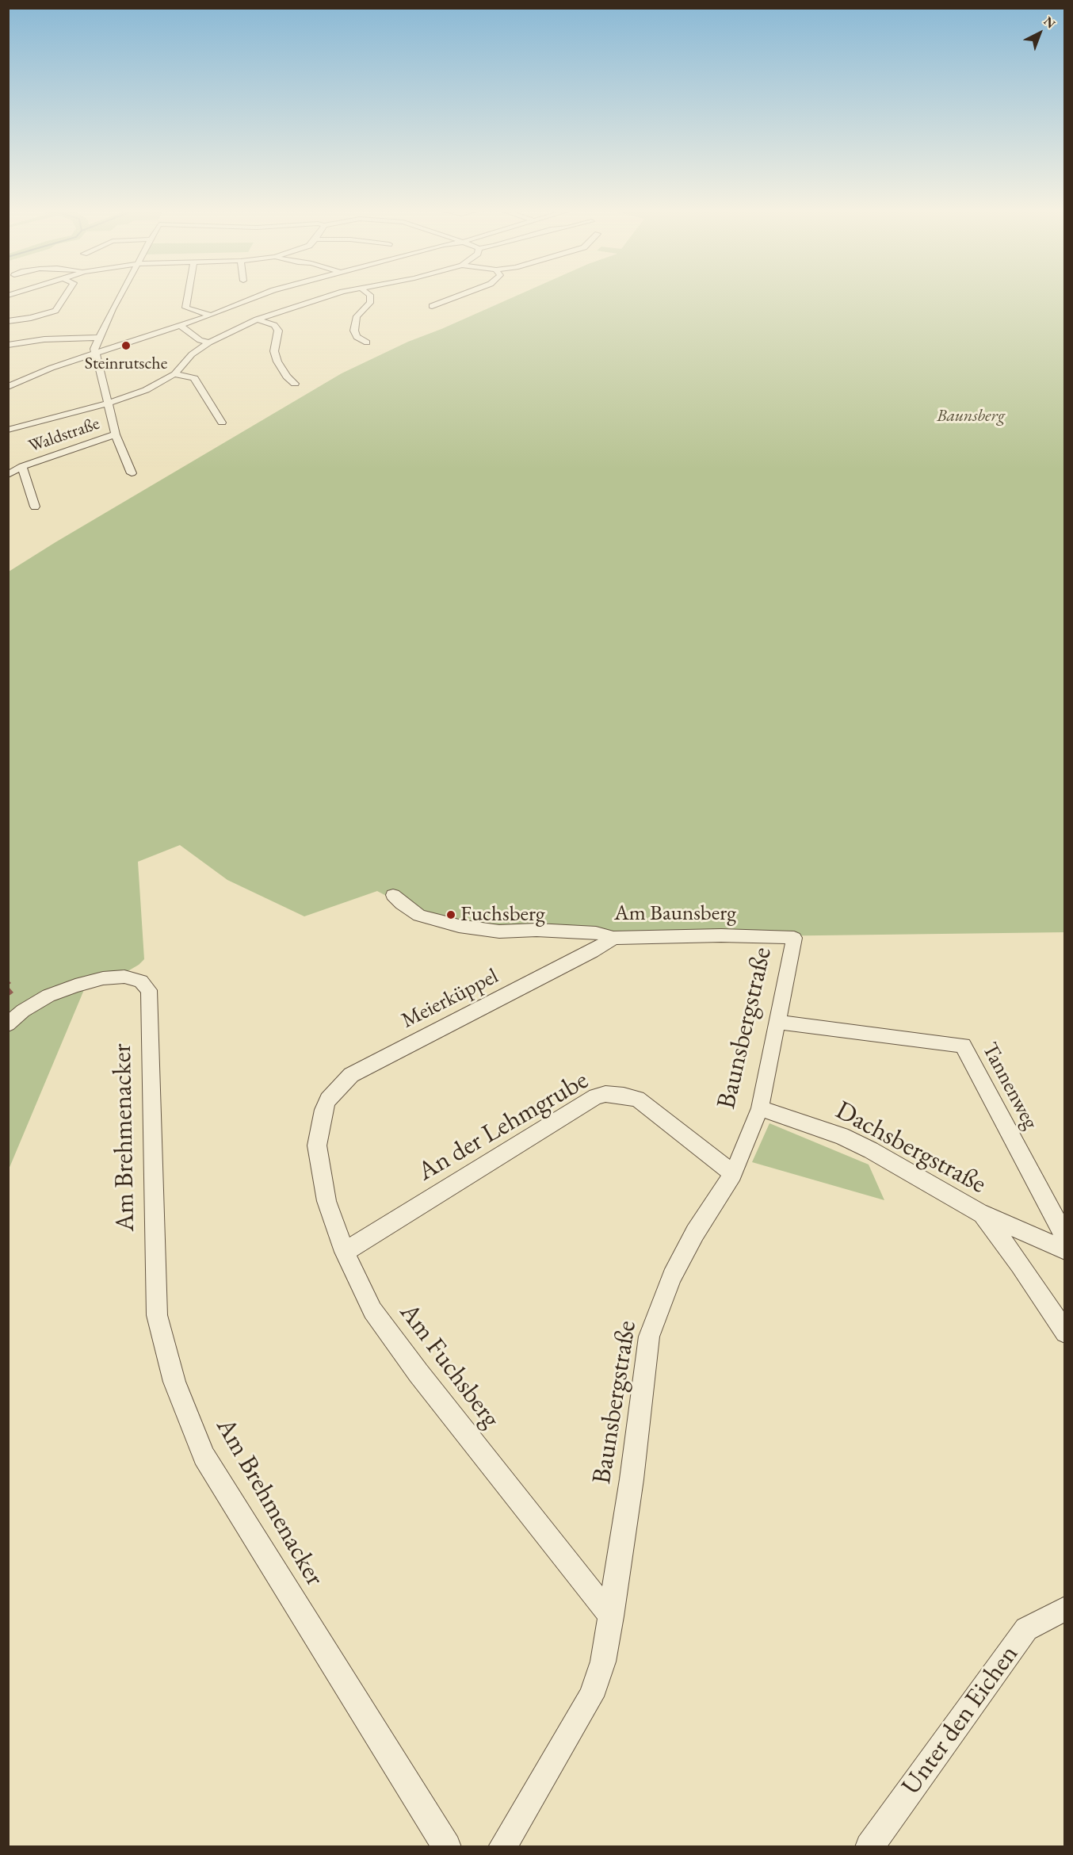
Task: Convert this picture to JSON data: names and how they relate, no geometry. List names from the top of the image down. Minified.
{"streets":{"street":["Waldstraße","Am Baunsberg","Meierküppel","Baunsbergstraße","Tannenweg","An der Lehmgrube","Am Brehmenacker","Dachsbergstraße","Am Fuchsberg","Unter den Eichen"]},"crossings":[["Am Baunsberg","Meierküppel"],["Am Baunsberg","Baunsbergstraße"],["Meierküppel","Am Fuchsberg"],["Baunsbergstraße","Tannenweg"],["Baunsbergstraße","An der Lehmgrube"],["Baunsbergstraße","Dachsbergstraße"],["Baunsbergstraße","Am Fuchsberg"],["An der Lehmgrube","Am Fuchsberg"]],"parks":["Baunsberg"],"places":["Steinrutsche","Fuchsberg"],"north":"top right"}
